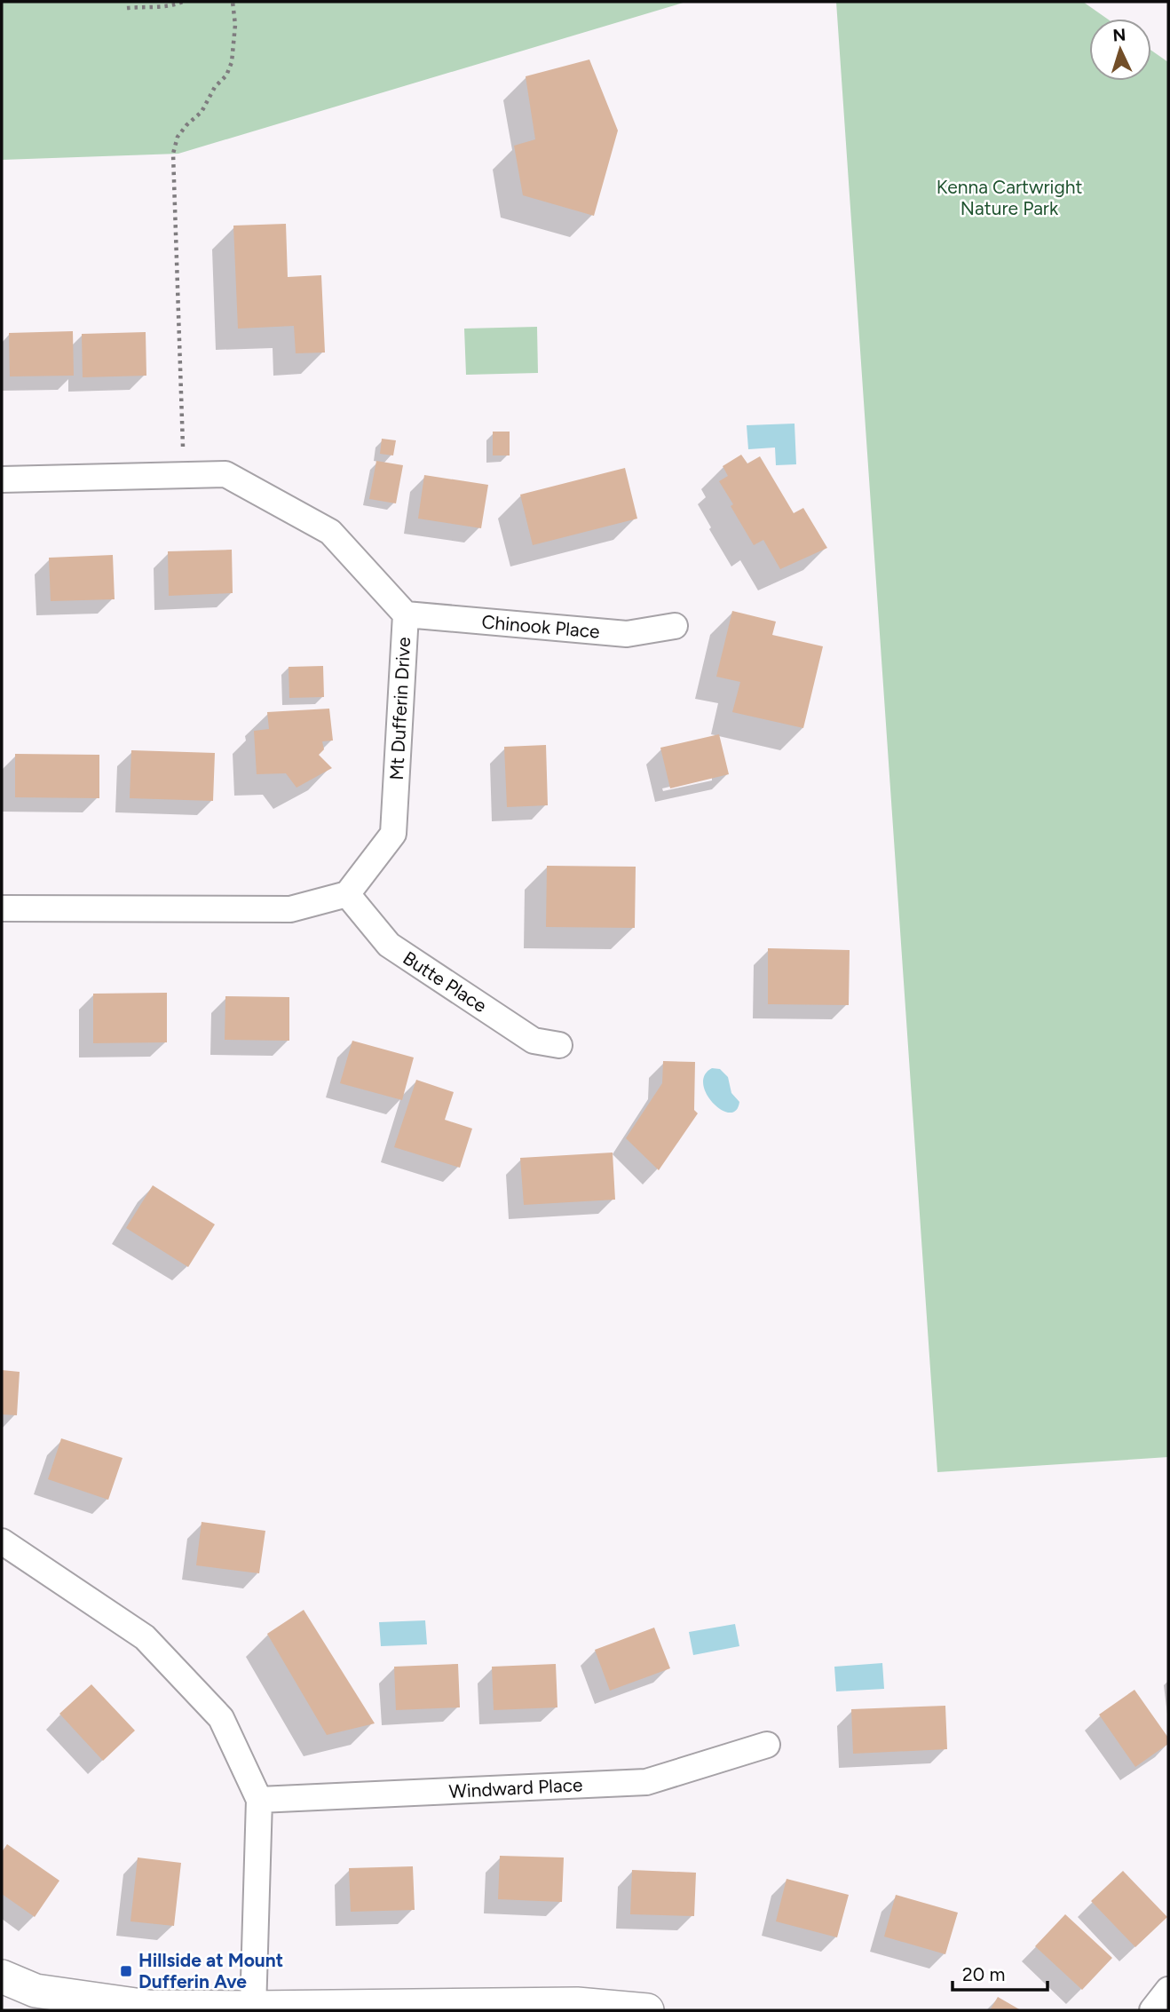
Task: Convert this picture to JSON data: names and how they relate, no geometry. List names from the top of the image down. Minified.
{"streets":{"street":["Chinook Place","Mt Dufferin Drive","Butte Place","Windward Place"]},"crossings":[["Chinook Place","Mt Dufferin Drive"],["Mt Dufferin Drive","Butte Place"]],"parks":["Kenna Cartwright Nature Park"],"places":{"transit":["Hillside at Mount Dufferin Ave"]},"scale_bar":"20 m","north":"top"}
